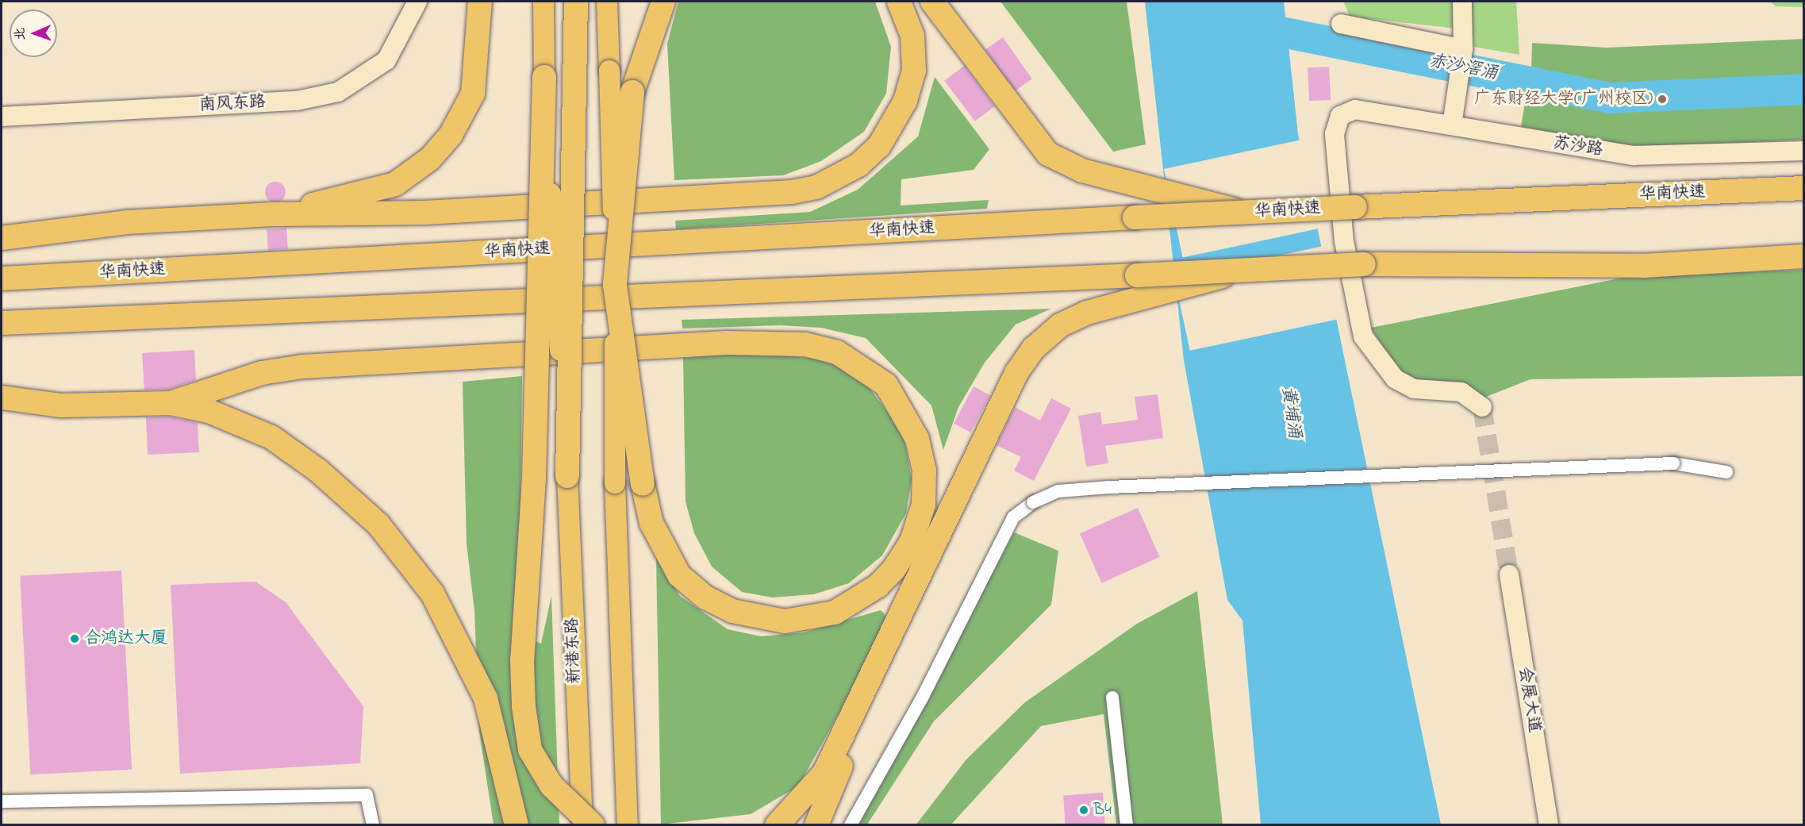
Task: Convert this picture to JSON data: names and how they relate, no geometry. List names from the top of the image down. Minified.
{"streets":{"highway":["华南快速"],"main road":["新港东路"],"street":["南风东路","苏沙路","会展大道"]},"water":["赤沙滘涌","黄埔涌"],"places":["广东财经大学(广州校区)","合鸿达大厦","B4"],"north":"left"}
